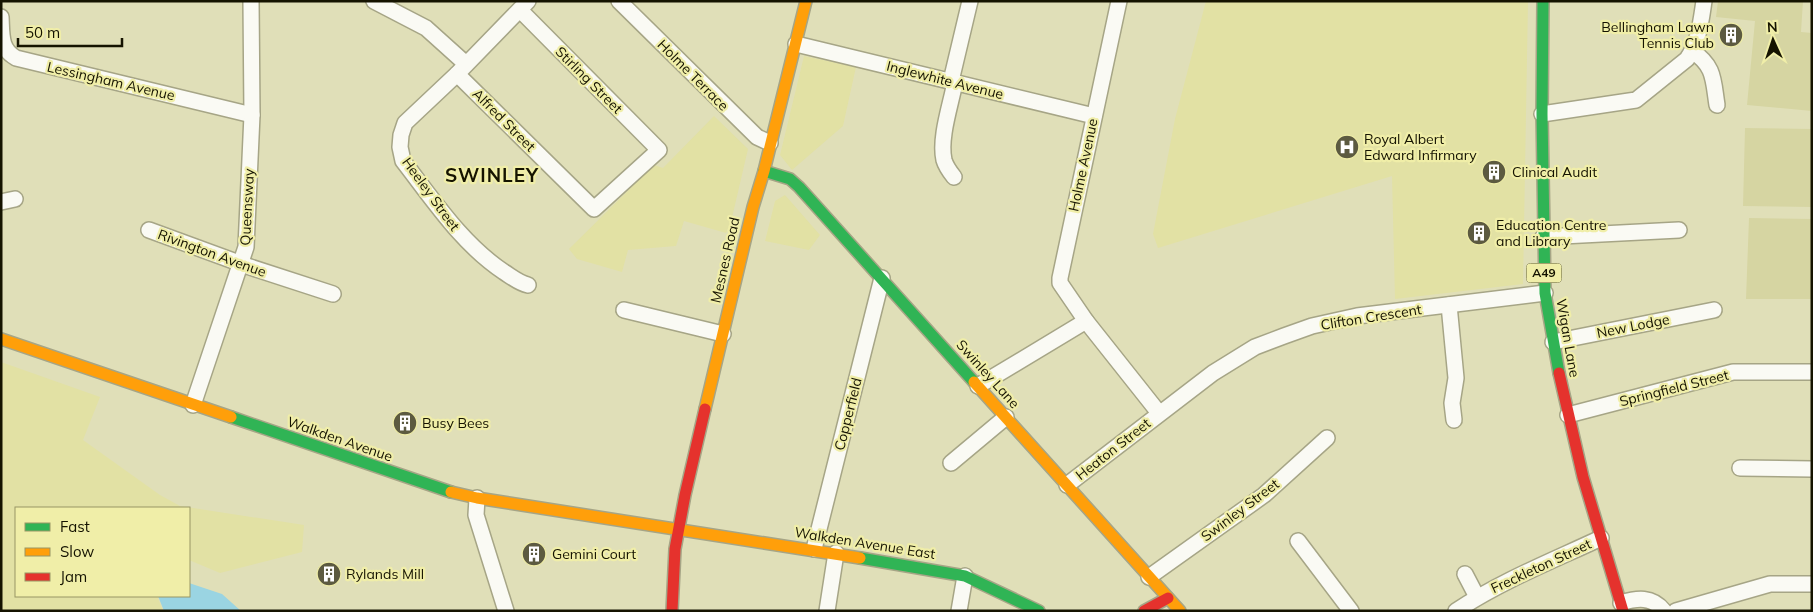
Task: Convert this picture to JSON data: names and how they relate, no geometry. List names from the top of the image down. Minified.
{"streets":{"main road":["Mesnes Road","A49","Wigan Lane","Swinley Lane","Walkden Avenue","Walkden Avenue East"],"street":["Holme Terrace","Stirling Street","Inglewhite Avenue","Lessingham Avenue","Alfred Street","Holme Avenue","Heeley Street","Queensway","Rivington Avenue","Clifton Crescent","New Lodge","Springfield Street","Copperfield","Heaton Street","Swinley Street","Freckleton Street"]},"crossings":[["Holme Terrace","Mesnes Road"],["Stirling Street","Alfred Street"],["Stirling Street","Heeley Street"],["Inglewhite Avenue","Holme Avenue"],["Inglewhite Avenue","Mesnes Road"],["Lessingham Avenue","Queensway"],["Alfred Street","Heeley Street"],["Holme Avenue","Clifton Crescent"],["Holme Avenue","Heaton Street"],["Queensway","Rivington Avenue"],["Queensway","Walkden Avenue"],["Mesnes Road","Swinley Lane"],["Mesnes Road","Walkden Avenue"],["Mesnes Road","Walkden Avenue East"],["Clifton Crescent","Wigan Lane"],["Clifton Crescent","Heaton Street"],["New Lodge","Wigan Lane"],["Wigan Lane","Springfield Street"],["Wigan Lane","Freckleton Street"],["Swinley Lane","Copperfield"],["Swinley Lane","Heaton Street"],["Swinley Lane","Swinley Street"],["Copperfield","Walkden Avenue East"],["Walkden Avenue","Walkden Avenue East"]],"districts":["SWINLEY"],"places":{"building":["Bellingham Lawn Tennis Club","Clinical Audit","Education Centre and Library","Busy Bees","Gemini Court","Rylands Mill"],"hospital":["Royal Albert Edward Infirmary"]},"legend":["Fast","Slow","Jam"],"scale_bar":"50 m","north":"top"}
